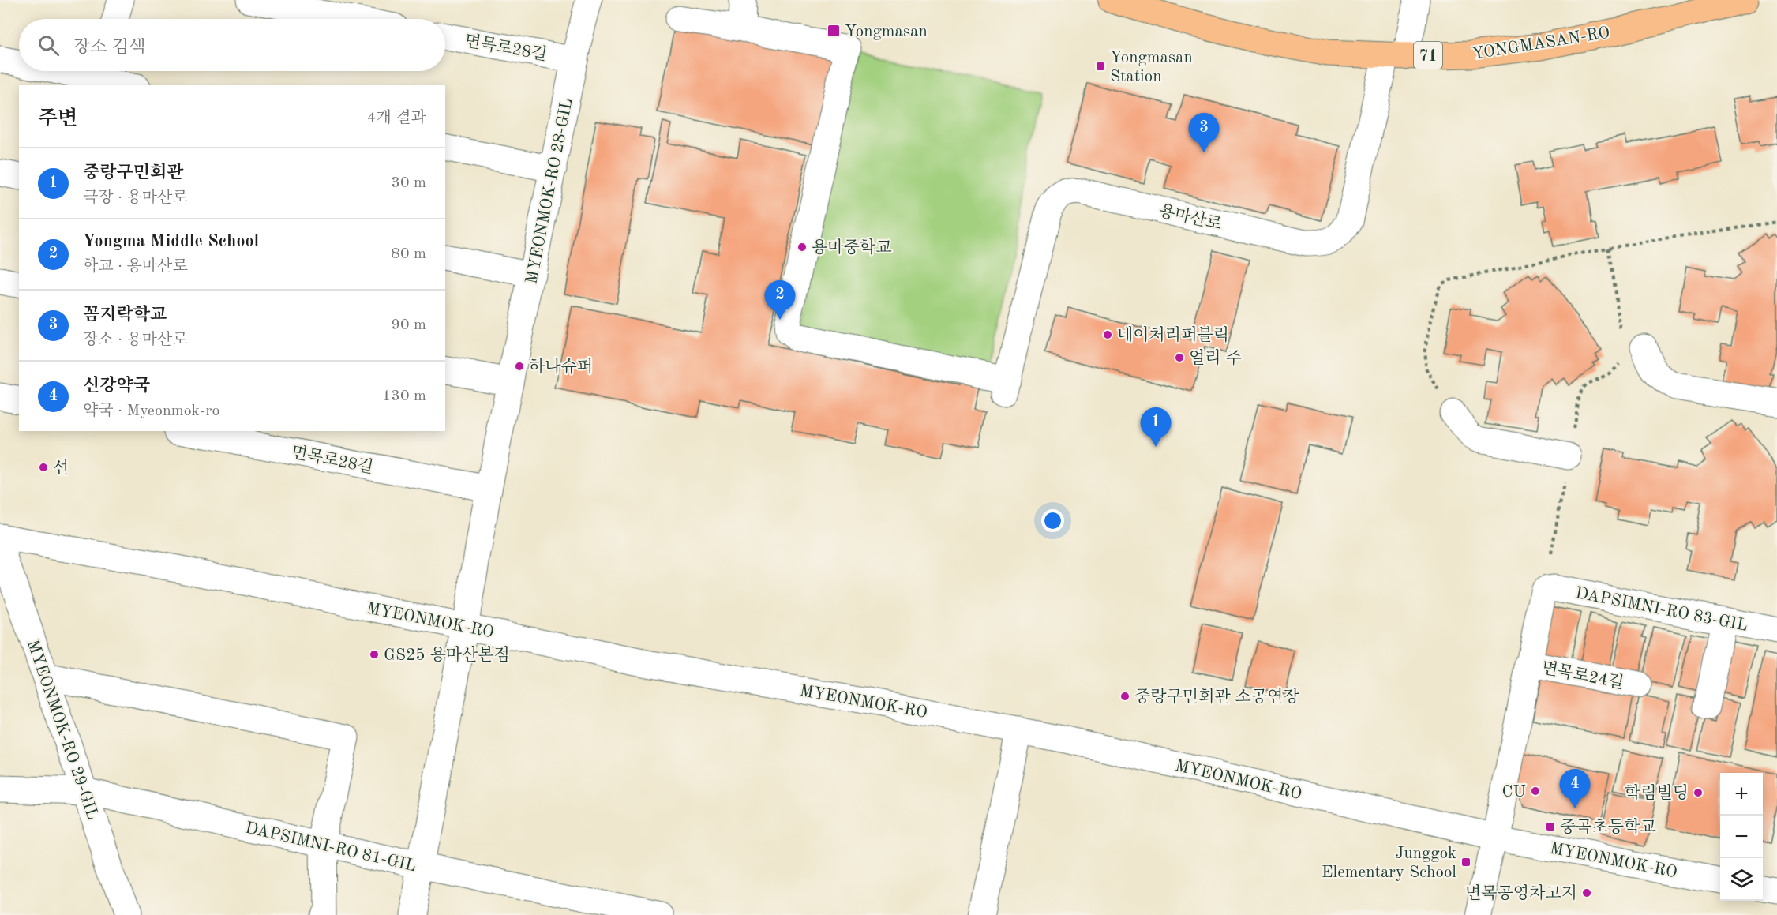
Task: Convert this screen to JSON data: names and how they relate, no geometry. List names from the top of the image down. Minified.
{"streets":{"main road":["YONGMASAN-RO","71"],"street":["면목로28길","MYEONMOK-RO 28-GIL","용마산로","DAPSIMNI-RO 83-GIL","MYEONMOK-RO","면목로24길","MYEONMOK-RO 29-GIL","DAPSIMNI-RO 81-GIL"]},"crossings":[["YONGMASAN-RO","용마산로"],["면목로28길","MYEONMOK-RO 28-GIL"],["MYEONMOK-RO 28-GIL","MYEONMOK-RO"],["MYEONMOK-RO 28-GIL","DAPSIMNI-RO 81-GIL"],["DAPSIMNI-RO 83-GIL","면목로24길"],["MYEONMOK-RO 29-GIL","DAPSIMNI-RO 81-GIL"]],"places":{"transit":["Yongmasan","Yongmasan Station","중곡초등학교","Junggok Elementary School"],"other":["용마중학교","네이처리퍼블릭","얼리 주","하나슈퍼","선","GS25 용마산본점","중랑구민회관 소공연장","CU","학림빌딩","면목공영차고지"]},"page":{"search":"장소 검색","heading":["주변","4개 결과"],"pins":["3","2","1","4"],"list":[{"mark":"1","name":"중랑구민회관","note":"극장 · 용마산로","value":"30 m"},{"mark":"2","name":"Yongma Middle School","note":"학교 · 용마산로","value":"80 m"},{"mark":"3","name":"꼼지락학교","note":"장소 · 용마산로","value":"90 m"},{"mark":"4","name":"신강약국","note":"약국 · Myeonmok-ro","value":"130 m"}],"map_buttons":["+","−"]}}
